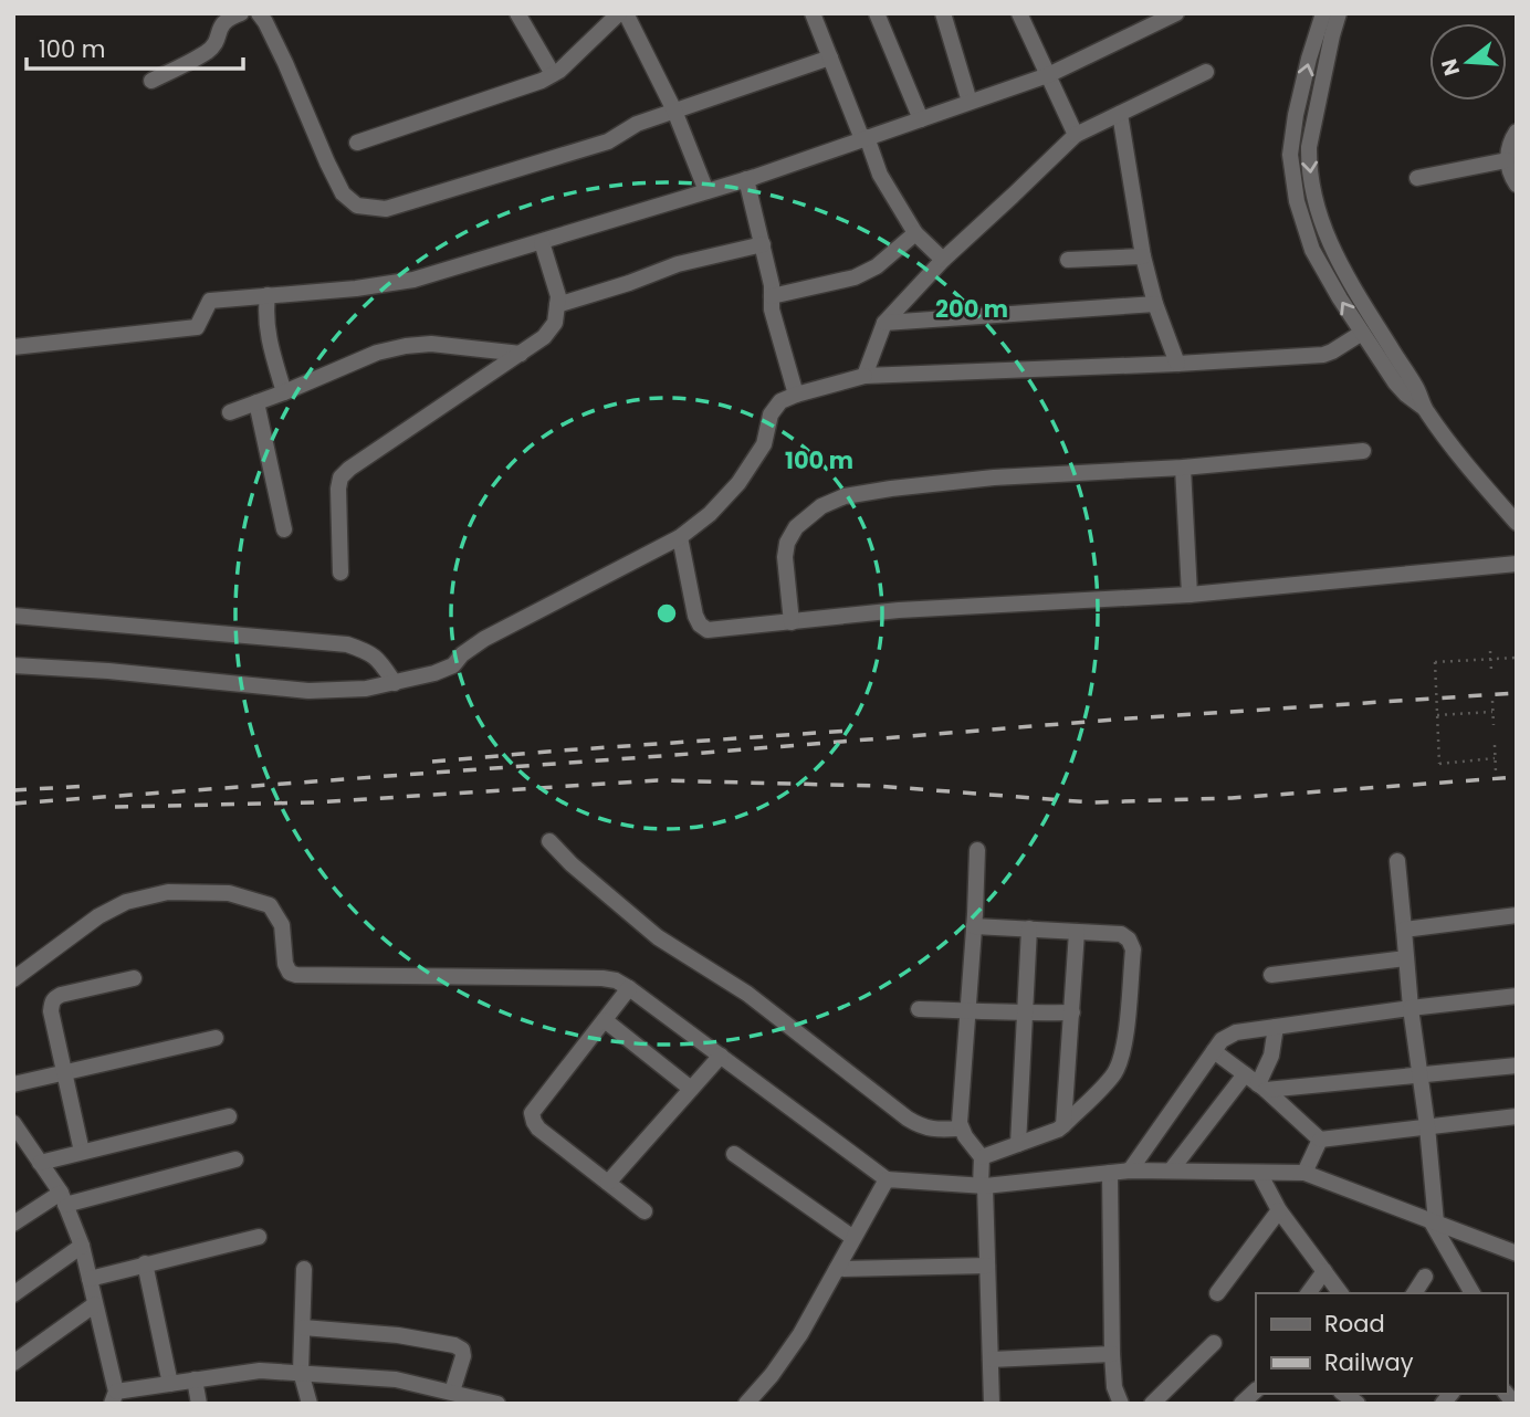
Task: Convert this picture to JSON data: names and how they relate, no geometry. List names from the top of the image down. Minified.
{"legend":["Road","Railway"],"scale_bar":"100 m","north":"left","rings":["200 m","100 m"]}
